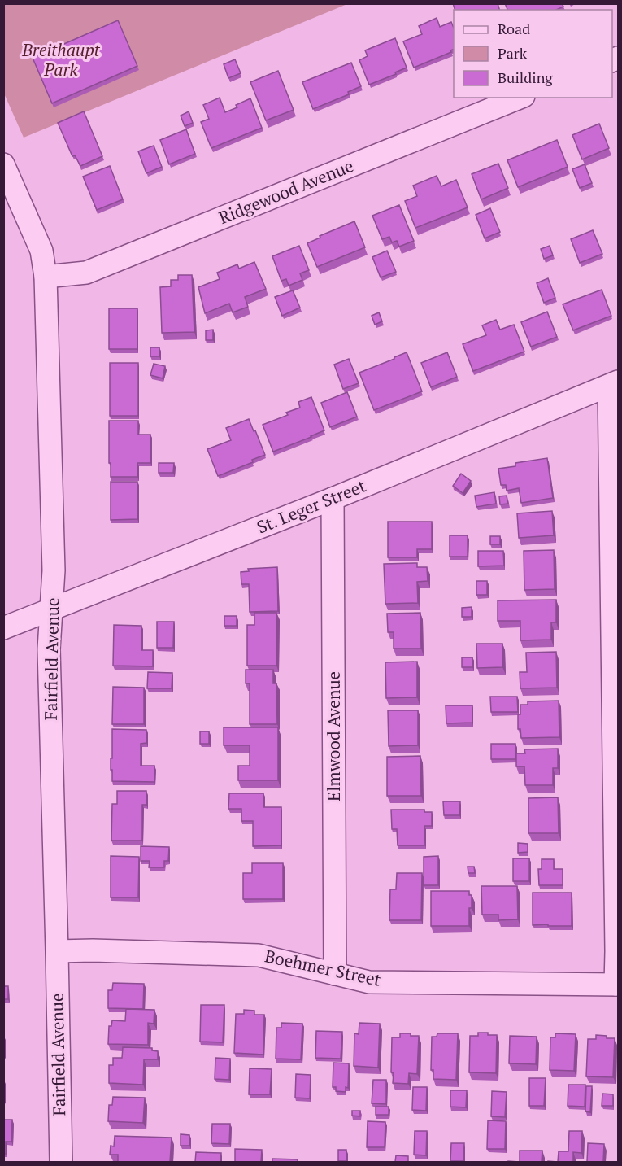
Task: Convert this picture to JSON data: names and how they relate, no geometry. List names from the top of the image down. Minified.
{"streets":{"street":["Ridgewood Avenue","St. Leger Street","Fairfield Avenue","Elmwood Avenue","Boehmer Street"]},"crossings":[["Ridgewood Avenue","Fairfield Avenue"],["St. Leger Street","Fairfield Avenue"],["St. Leger Street","Elmwood Avenue"],["Fairfield Avenue","Boehmer Street"],["Elmwood Avenue","Boehmer Street"]],"parks":["Breithaupt Park"],"legend":["Road","Park","Building"]}
